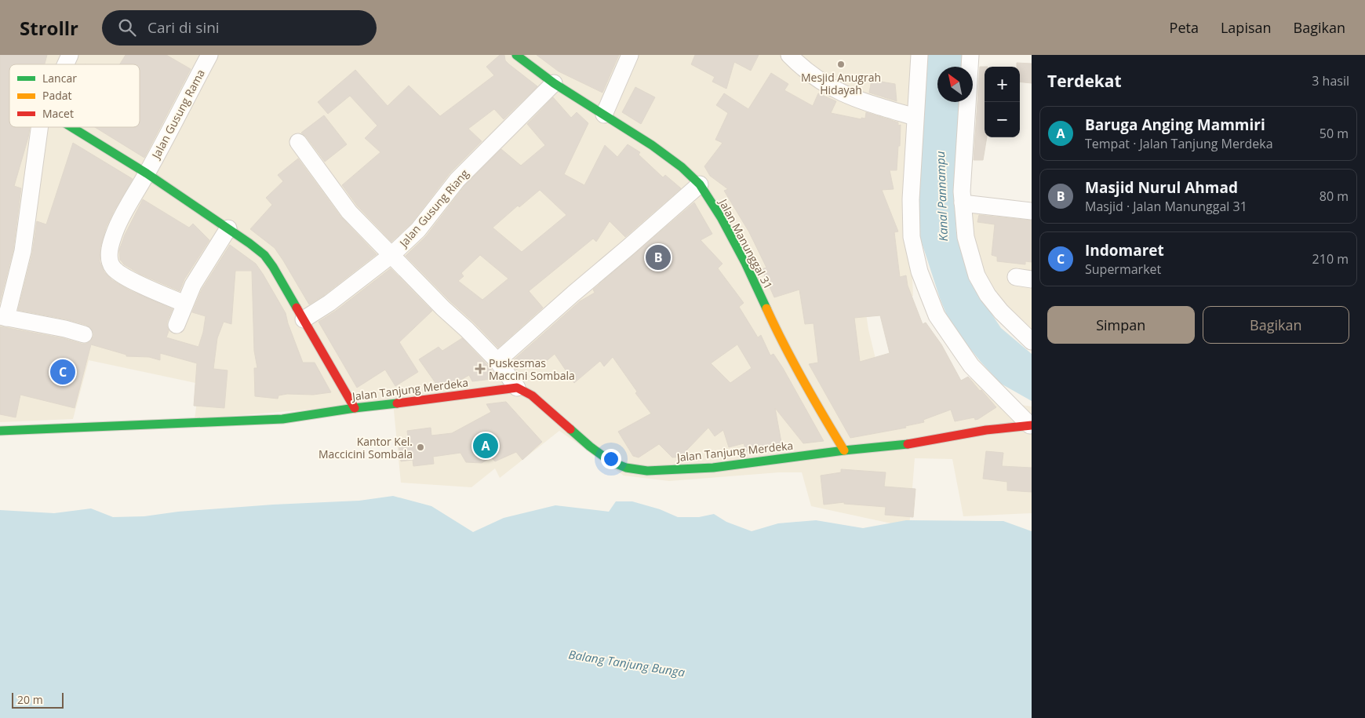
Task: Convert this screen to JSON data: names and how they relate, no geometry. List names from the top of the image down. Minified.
{"streets":{"street":["Jalan Gusung Rama","Jalan Gusung Riang","Jalan Manunggal 31","Jalan Tanjung Merdeka"]},"crossings":[["Jalan Gusung Riang","Jalan Manunggal 31"],["Jalan Manunggal 31","Jalan Tanjung Merdeka"]],"water":["Kanal Pannampu","Balang Tanjung Bunga"],"places":{"other":["Mesjid Anugrah Hidayah","Kantor Kel. Maccicini Sombala"],"health":["Puskesmas Maccini Sombala"]},"legend":["Lancar","Padat","Macet"],"scale_bar":"20 m","north":"top left","page":{"header":"Strollr","search":"Cari di sini","nav":["Peta","Lapisan","Bagikan"],"heading":["Terdekat","3 hasil"],"map_buttons":["+","−"],"list":[{"mark":"A","name":"Baruga Anging Mammiri","note":"Tempat · Jalan Tanjung Merdeka","value":"50 m"},{"mark":"B","name":"Masjid Nurul Ahmad","note":"Masjid · Jalan Manunggal 31","value":"80 m"},{"mark":"C","name":"Indomaret","note":"Supermarket","value":"210 m"}],"pins":["B","C","A"],"buttons":["Simpan","Bagikan"],"scale":"20 m"}}
